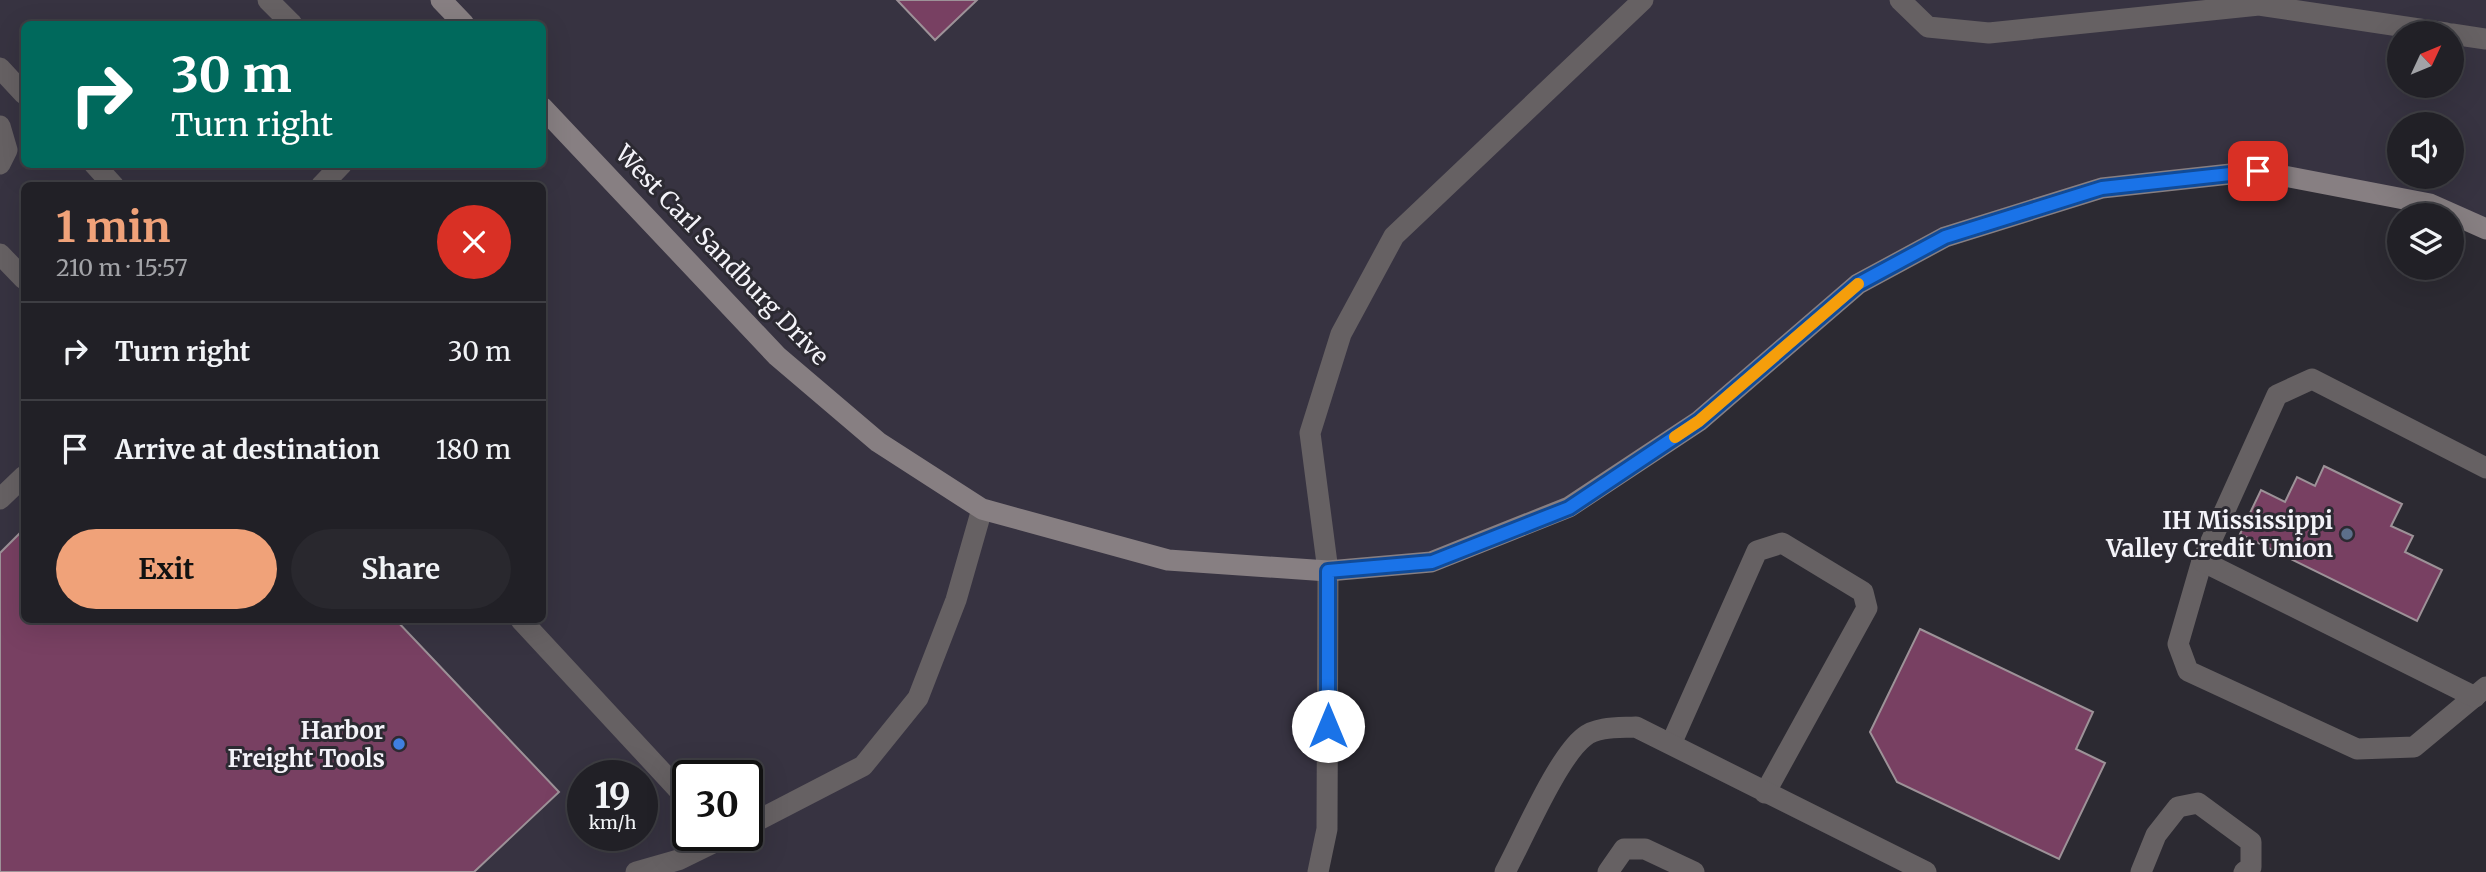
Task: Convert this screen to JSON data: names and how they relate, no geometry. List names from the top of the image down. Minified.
{"streets":{"street":["West Carl Sandburg Drive"]},"places":["IH Mississippi Valley Credit Union","Harbor Freight Tools"],"north":"top right","page":{"turn":["30 m","Turn right"],"heading":["1 min","210 m · 15:57"],"list":[{"name":"Turn right","value":"30 m"},{"name":"Arrive at destination","value":"180 m"}],"buttons":["Exit","Share"],"speed":"19 km/h","limit":"30"}}
